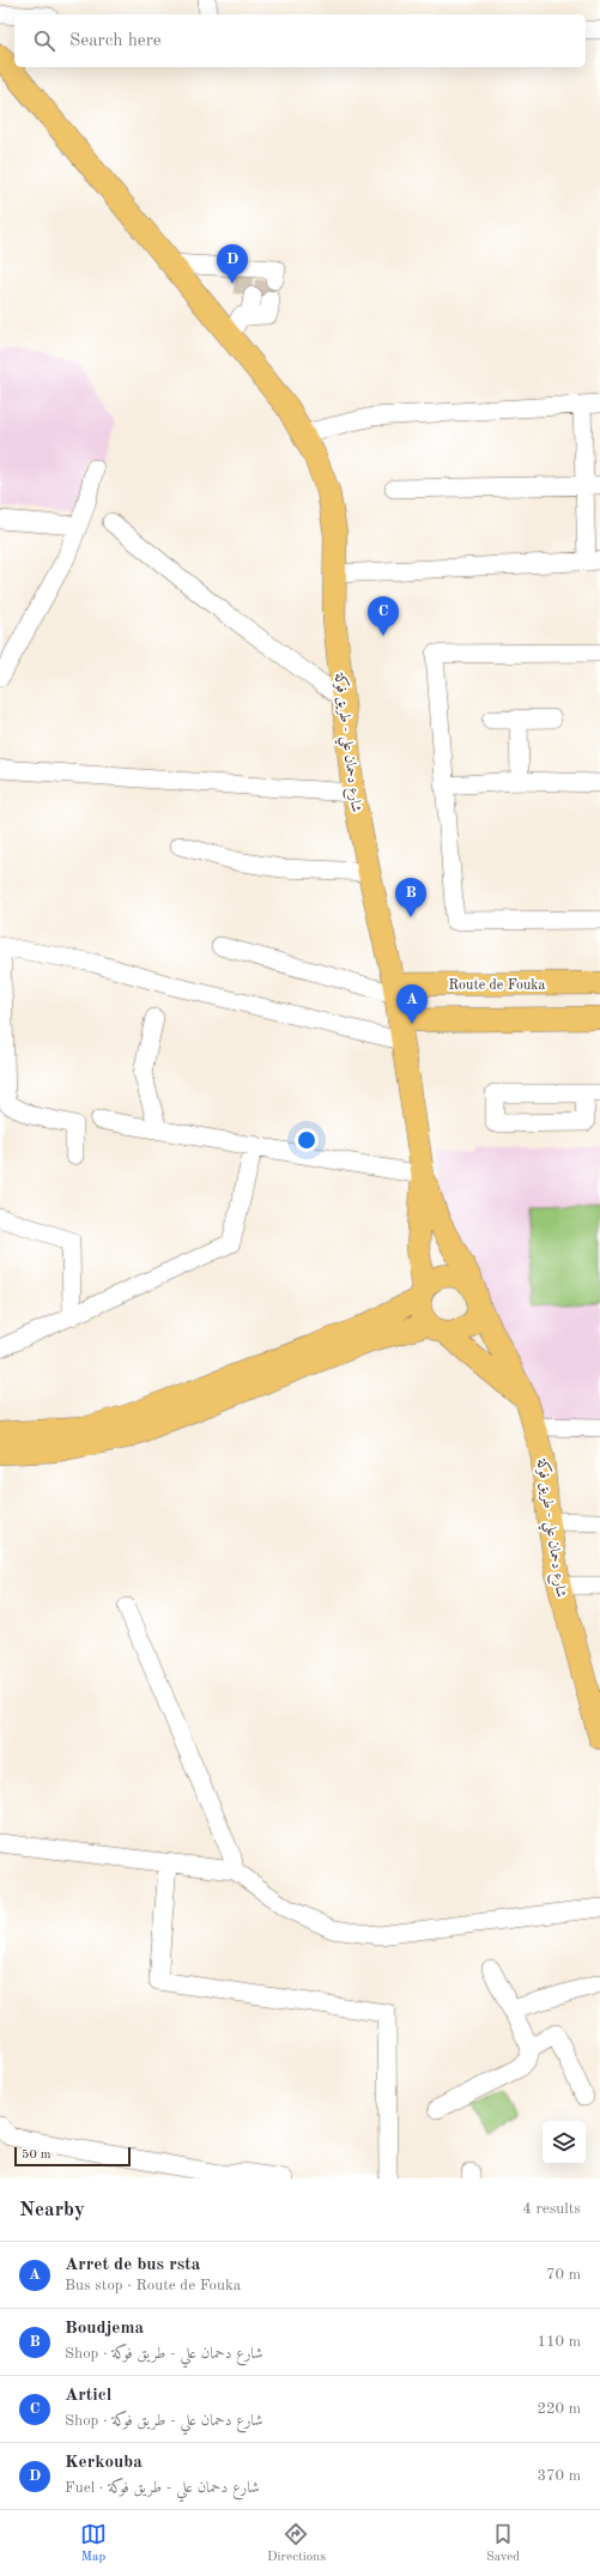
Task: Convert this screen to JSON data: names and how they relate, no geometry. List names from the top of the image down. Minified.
{"streets":{"main road":["شارع دحمان علي - طريق فوكة","Route de Fouka"]},"crossings":[["شارع دحمان علي - طريق فوكة","Route de Fouka"]],"scale_bar":"50 m","page":{"search":"Search here","pins":["D","C","B","A"],"scale":"50 m","heading":["Nearby","4 results"],"list":[{"mark":"A","name":"Arret de bus rsta","note":"Bus stop · Route de Fouka","value":"70 m"},{"mark":"B","name":"Boudjema","note":"Shop · شارع دحمان علي - طريق فوكة","value":"110 m"},{"mark":"C","name":"Articl","note":"Shop · شارع دحمان علي - طريق فوكة","value":"220 m"},{"mark":"D","name":"Kerkouba","note":"Fuel · شارع دحمان علي - طريق فوكة","value":"370 m"}],"nav":["Map","Directions","Saved"]}}
